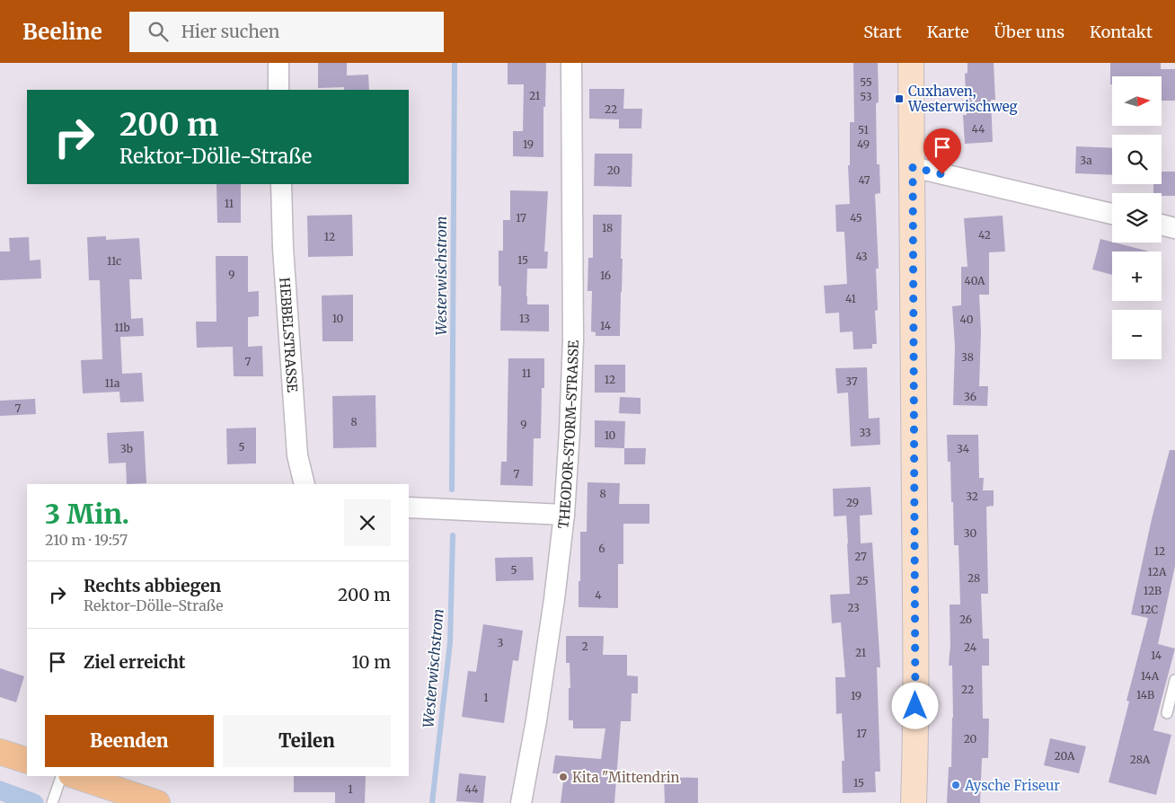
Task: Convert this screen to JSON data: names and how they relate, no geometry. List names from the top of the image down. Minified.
{"streets":{"street":["HEBBELSTRASSE","THEODOR-STORM-STRASSE"]},"water":["Westerwischstrom"],"places":{"transit":["Cuxhaven, Westerwischweg"],"other":["Kita \"Mittendrin","Aysche Friseur"]},"house_numbers":["55","21","53","22","44","51","19","49","3a","20","47","11","17","45","18","42","12","43","15","11c","9","16","40A","41","10","13","40","14","11b","38","7","11","12","37","11a","36","7","8","9","33","10","5","3b","34","7","8","32","29","30","6","12","27","5","12A","28","25","12B","4","23","12C","26","3","2","24","21","14","14A","22","14B","19","1","17","20","20A","28A","15","1","44"],"north":"right","page":{"header":"Beeline","search":"Hier suchen","nav":["Start","Karte","Über uns","Kontakt"],"map_buttons":["+","−"],"turn":["200 m","Rektor-Dölle-Straße"],"heading":["3 Min.","210 m · 19:57"],"list":[{"name":"Rechts abbiegen","note":"Rektor-Dölle-Straße","value":"200 m"},{"name":"Ziel erreicht","value":"10 m"}],"buttons":["Beenden","Teilen"]}}
